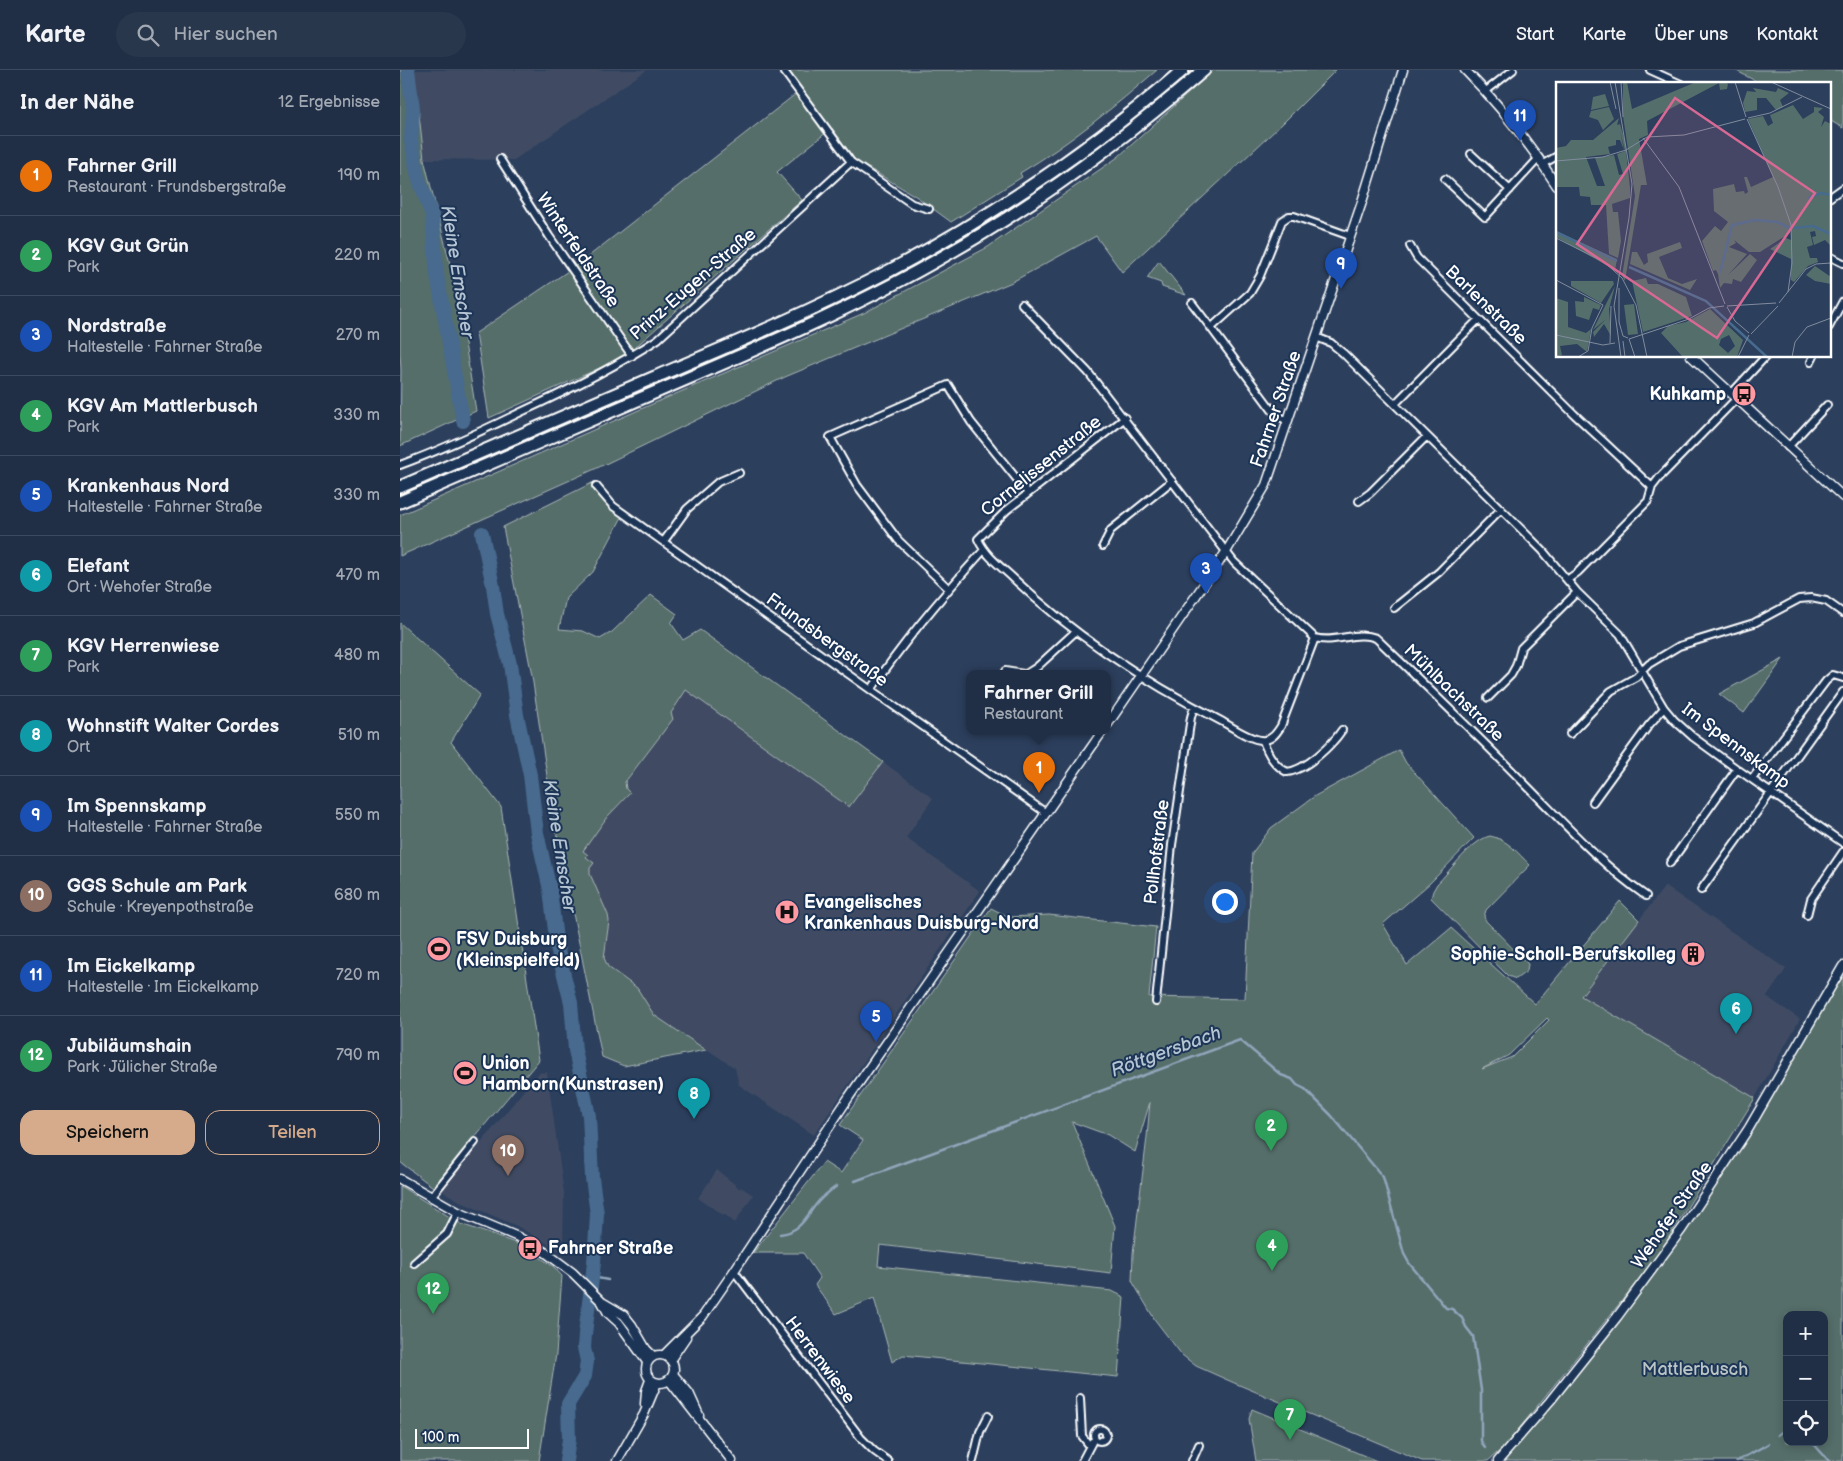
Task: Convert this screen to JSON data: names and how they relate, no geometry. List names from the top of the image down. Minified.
{"streets":{"street":["Winterfeldstraße","Prinz-Eugen-Straße","Barlenstraße","Fahrner Straße","Cornelissenstraße","Frundsbergstraße","Mühlbachstraße","Im Spennskamp","Pollhofstraße","Wehofer Straße","Herrenwiese"]},"crossings":[["Winterfeldstraße","Prinz-Eugen-Straße"],["Fahrner Straße","Im Spennskamp"]],"water":["Kleine Emscher","Röttgersbach"],"parks":["Mattlerbusch"],"places":{"bus stop":["Kuhkamp","Fahrner Straße"],"hospital":["Evangelisches Krankenhaus Duisburg-Nord"],"sports":["FSV Duisburg (Kleinspielfeld)","Union Hamborn(Kunstrasen)"],"building":["Sophie-Scholl-Berufskolleg"]},"scale_bar":"100 m","page":{"header":"Karte","search":"Hier suchen","nav":["Start","Karte","Über uns","Kontakt"],"heading":["In der Nähe","12 Ergebnisse"],"pins":["11","9","3","1","6","5","8","2","10","4","12","7"],"list":[{"mark":"1","name":"Fahrner Grill","note":"Restaurant · Frundsbergstraße","value":"190 m"},{"mark":"2","name":"KGV Gut Grün","note":"Park","value":"220 m"},{"mark":"3","name":"Nordstraße","note":"Haltestelle · Fahrner Straße","value":"270 m"},{"mark":"4","name":"KGV Am Mattlerbusch","note":"Park","value":"330 m"},{"mark":"5","name":"Krankenhaus Nord","note":"Haltestelle · Fahrner Straße","value":"330 m"},{"mark":"6","name":"Elefant","note":"Ort · Wehofer Straße","value":"470 m"},{"mark":"7","name":"KGV Herrenwiese","note":"Park","value":"480 m"},{"mark":"8","name":"Wohnstift Walter Cordes","note":"Ort","value":"510 m"},{"mark":"9","name":"Im Spennskamp","note":"Haltestelle · Fahrner Straße","value":"550 m"},{"mark":"10","name":"GGS Schule am Park","note":"Schule · Kreyenpothstraße","value":"680 m"},{"mark":"11","name":"Im Eickelkamp","note":"Haltestelle · Im Eickelkamp","value":"720 m"},{"mark":"12","name":"Jubiläumshain","note":"Park · Jülicher Straße","value":"790 m"}],"popup":["Fahrner Grill","Restaurant"],"buttons":["Speichern","Teilen"],"map_buttons":["+","−"],"scale":"100 m"}}
